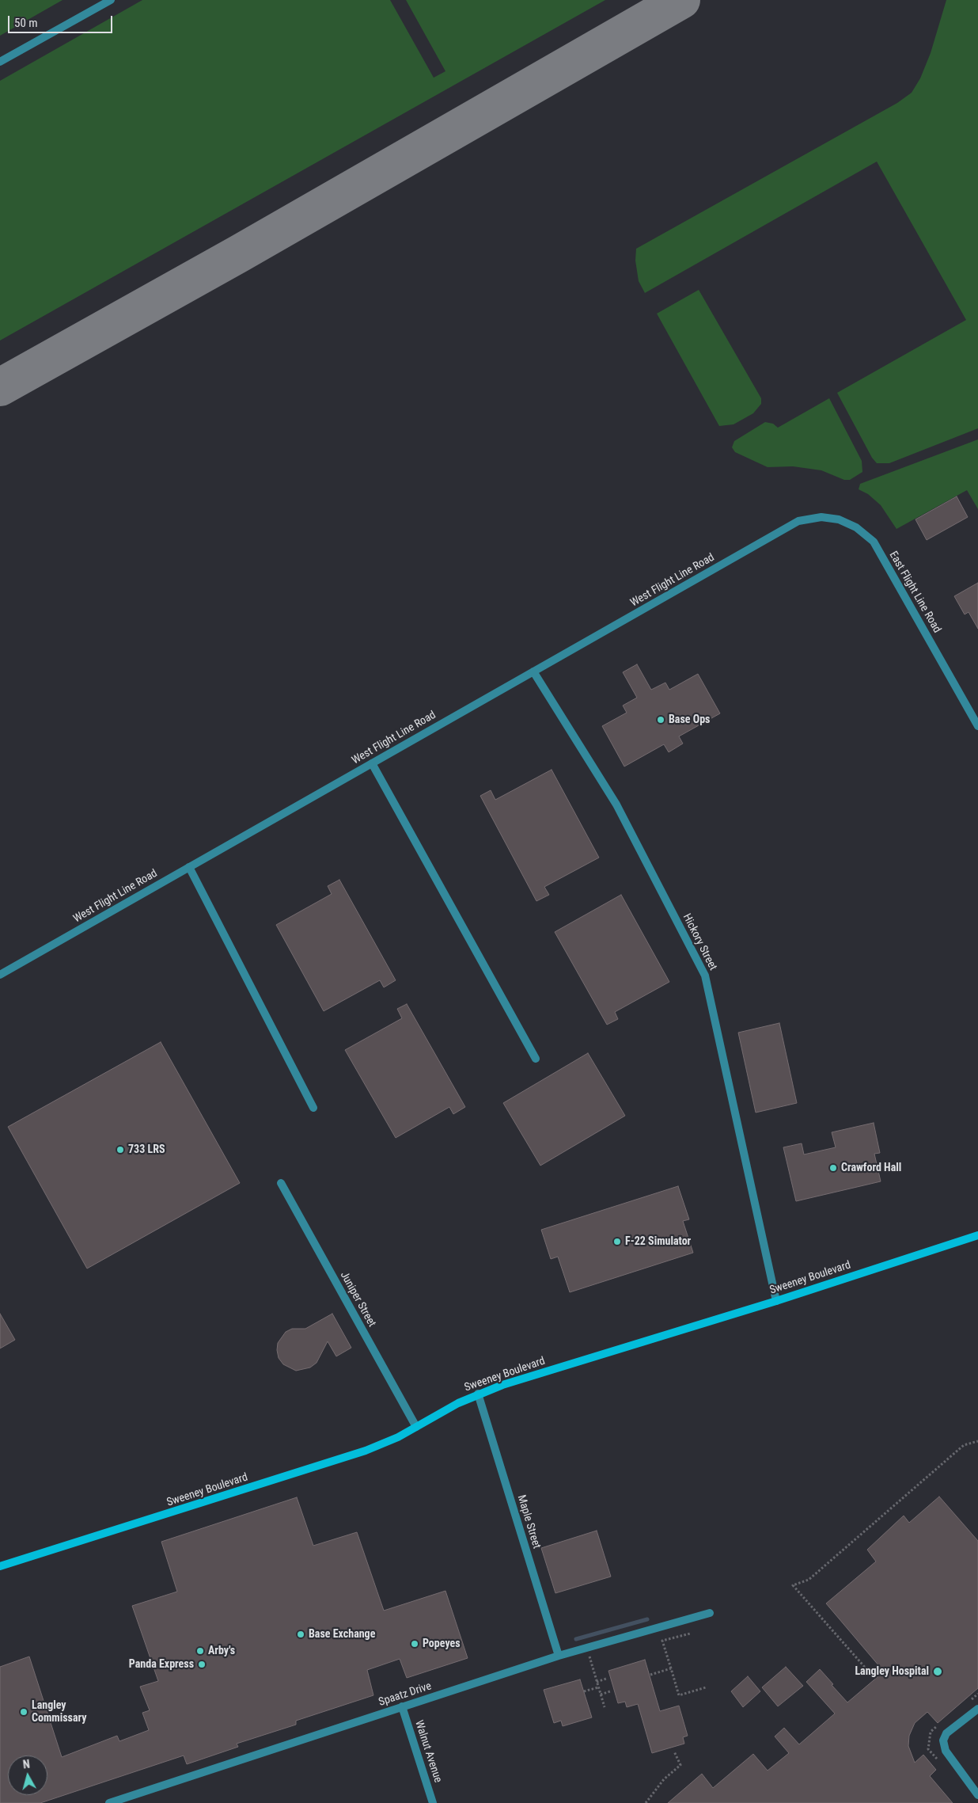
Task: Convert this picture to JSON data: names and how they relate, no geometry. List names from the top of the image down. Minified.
{"streets":{"main road":["Sweeney Boulevard"],"street":["West Flight Line Road","East Flight Line Road","Hickory Street","Juniper Street","Maple Street","Spaatz Drive","Walnut Avenue"]},"crossings":[["West Flight Line Road","East Flight Line Road"],["West Flight Line Road","Hickory Street"],["Hickory Street","Sweeney Boulevard"],["Sweeney Boulevard","Juniper Street"],["Sweeney Boulevard","Maple Street"],["Maple Street","Spaatz Drive"],["Spaatz Drive","Walnut Avenue"]],"places":["Base Ops","733 LRS","Crawford Hall","F-22 Simulator","Base Exchange","Popeyes","Arby's","Panda Express","Langley Hospital","Langley Commissary"],"scale_bar":"50 m","north":"top"}
